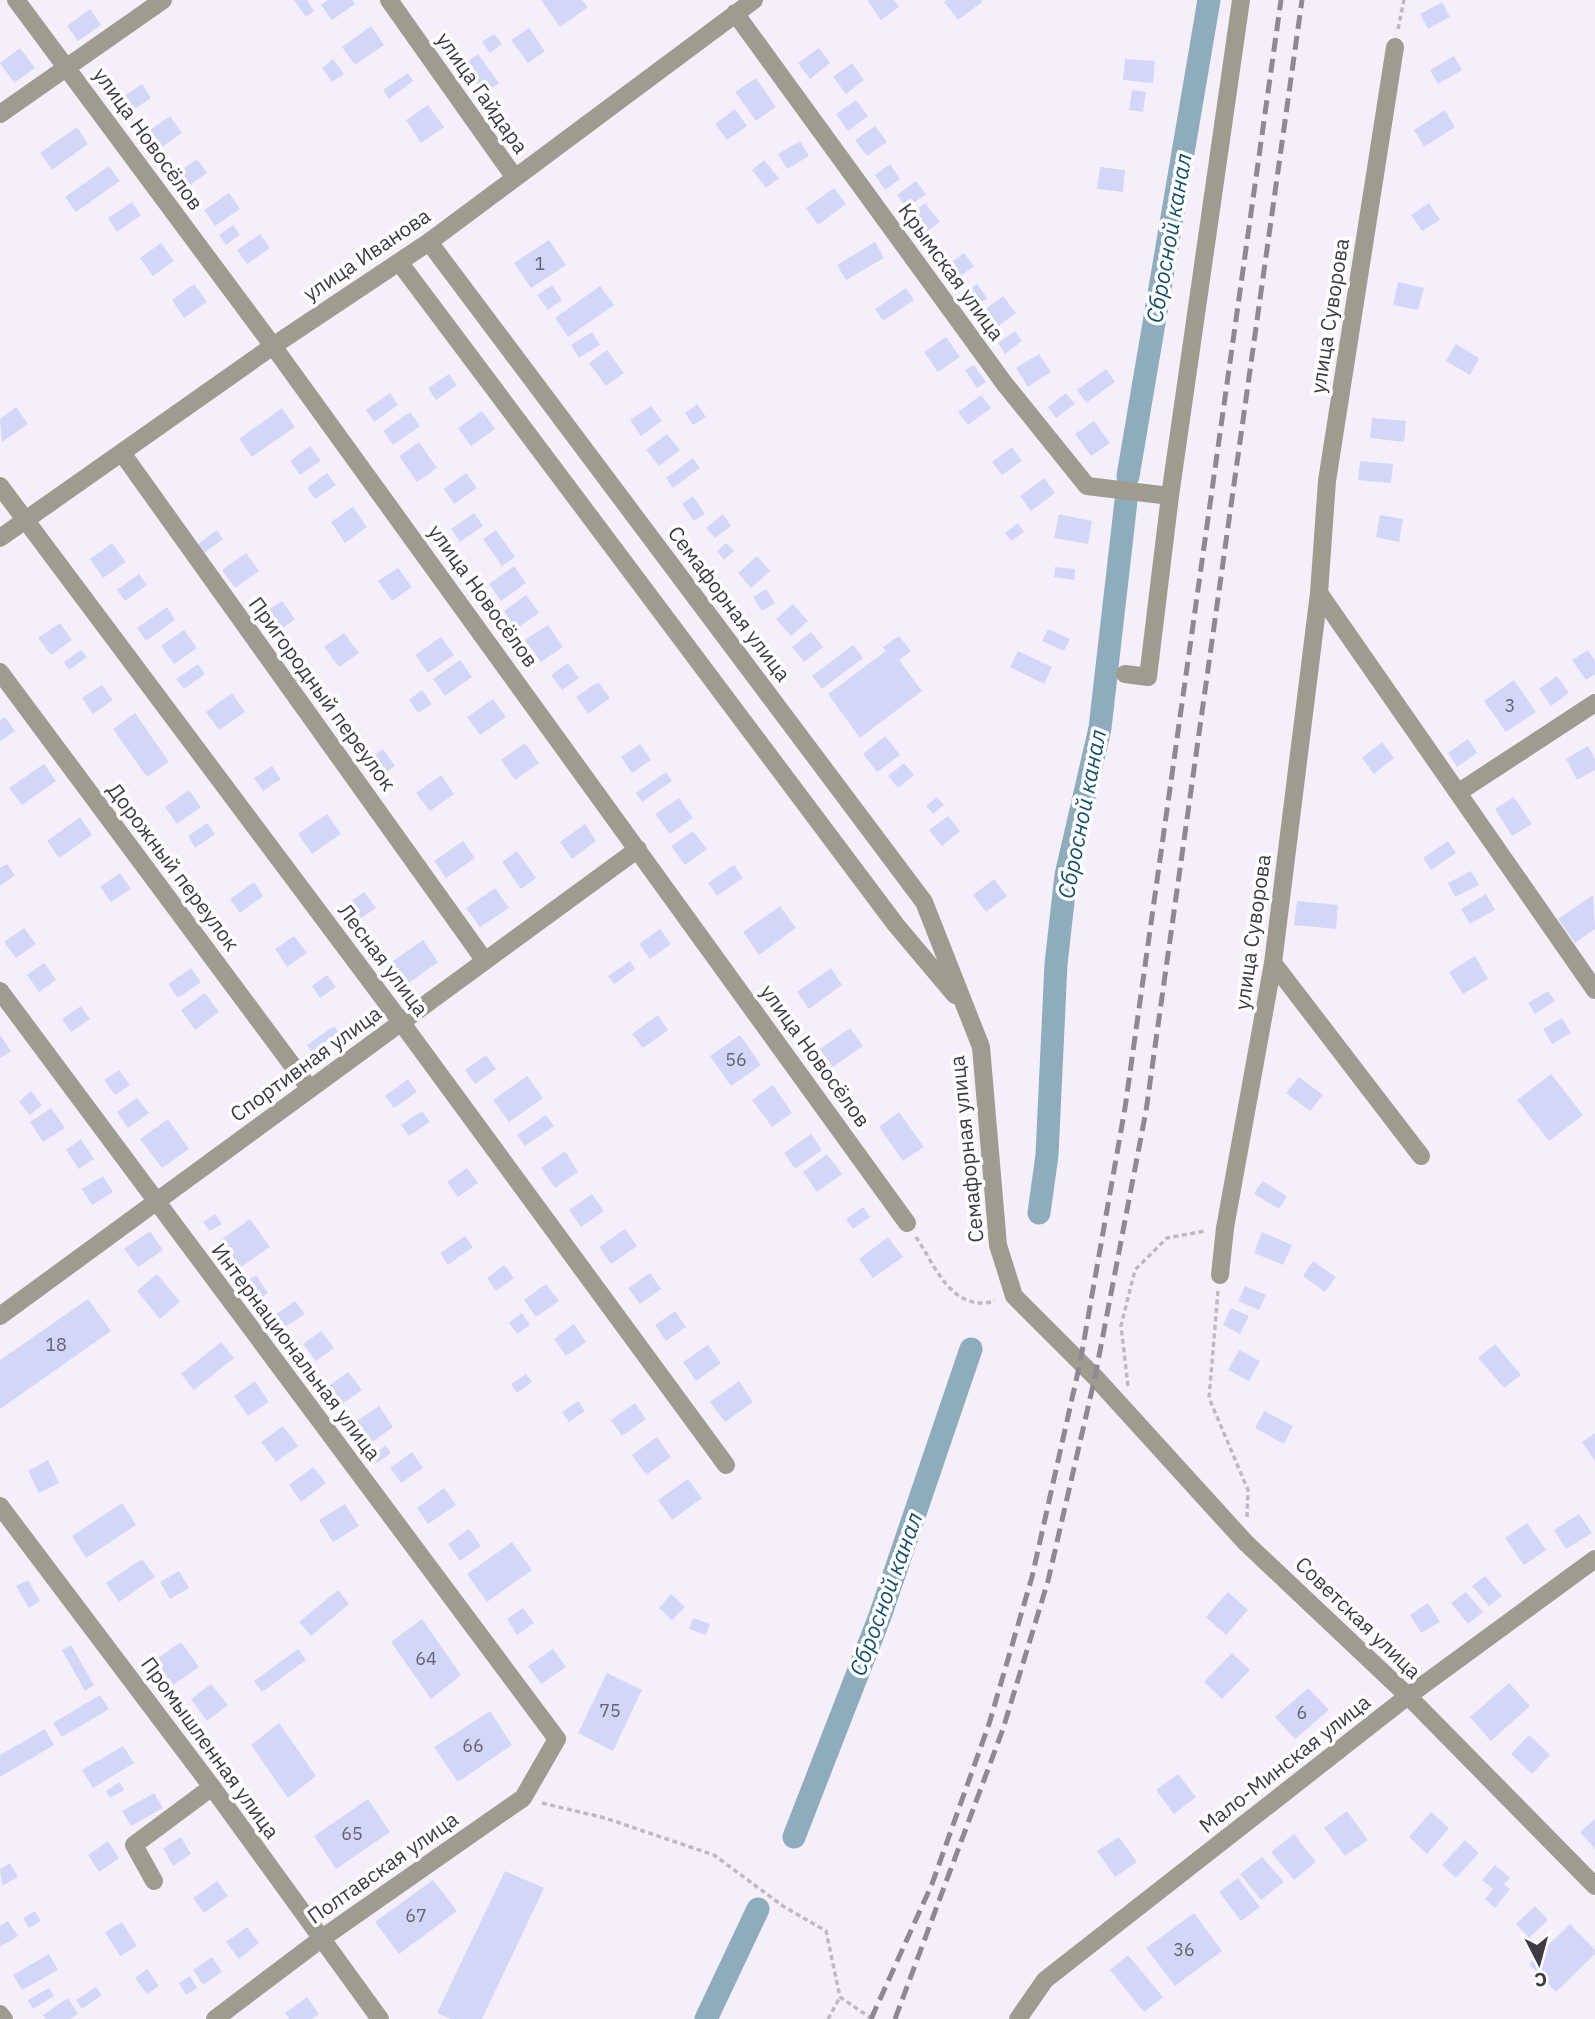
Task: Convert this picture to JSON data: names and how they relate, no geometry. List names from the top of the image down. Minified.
{"streets":{"street":["улица Гайдара","улица Новосёлов","улица Иванова","Крымская улица","улица Суворова","Семафорная улица","Пригородный переулок","Дорожный переулок","Лесная улица","Спортивная улица","Интернациональная улица","Советская улица","Промышленная улица","Мало-Минская улица","Полтавская улица"]},"crossings":[["улица Гайдара","улица Иванова"],["улица Новосёлов","улица Иванова"],["улица Новосёлов","Спортивная улица"],["улица Иванова","Крымская улица"],["улица Иванова","Семафорная улица"],["улица Иванова","Пригородный переулок"],["улица Иванова","Лесная улица"],["Семафорная улица","Советская улица"],["Пригородный переулок","Спортивная улица"],["Дорожный переулок","Спортивная улица"],["Лесная улица","Спортивная улица"],["Спортивная улица","Интернациональная улица"],["Интернациональная улица","Полтавская улица"],["Советская улица","Мало-Минская улица"],["Промышленная улица","Полтавская улица"]],"water":["Сбросной канал"],"house_numbers":["1","3","56","18","64","75","6","66","65","67","36"],"north":"bottom"}
